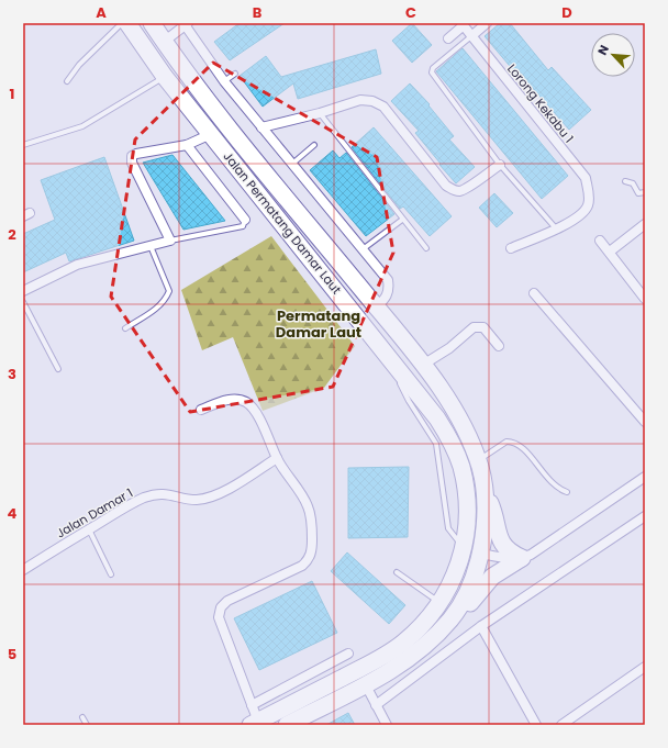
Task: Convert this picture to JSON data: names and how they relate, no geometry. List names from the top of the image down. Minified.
{"streets":{"highway":["Jalan Permatang Damar Laut"],"street":["Lorong Kekabu 1","Jalan Damar 1"]},"districts":["Permatang Damar Laut"],"north":"top left","grid":{"columns":["A","B","C","D"],"rows":["1","2","3","4","5"]}}
